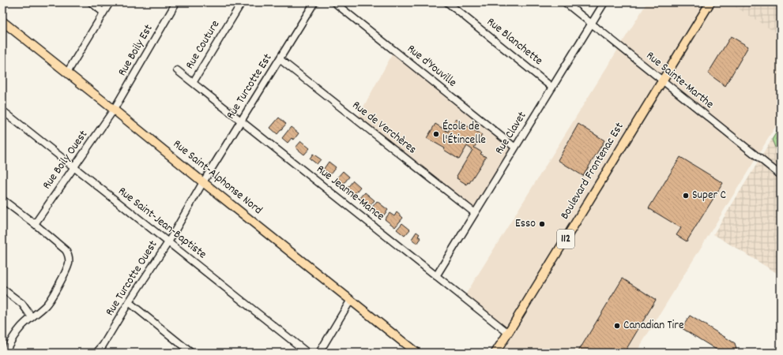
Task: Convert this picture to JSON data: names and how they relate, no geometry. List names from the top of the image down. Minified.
{"streets":{"main road":["Boulevard Frontenac Est","Rue Saint-Alphonse Nord","112"],"street":["Rue Blanchette","Rue Couture","Rue Boily Est","Rue d'Youville","Rue Sainte-Marthe","Rue Turcotte Est","Rue de Verchères","Rue Clavet","Rue Boily Ouest","Rue Jeanne-Mance","Rue Saint-Jean-Baptiste","Rue Turcotte Ouest"]},"crossings":[["Rue Blanchette","Rue Clavet"],["Rue Couture","Rue Jeanne-Mance"],["Rue Boily Est","Rue Boily Ouest"],["Rue Boily Est","Rue Saint-Alphonse Nord"],["Rue d'Youville","Rue Clavet"],["Rue Sainte-Marthe","Rue Clavet"],["Rue Sainte-Marthe","Boulevard Frontenac Est"],["Rue Turcotte Est","Rue de Verchères"],["Rue Turcotte Est","Rue Saint-Alphonse Nord"],["Rue Turcotte Est","Rue Jeanne-Mance"],["Rue Turcotte Est","Rue Turcotte Ouest"],["Rue de Verchères","Rue Clavet"],["Rue Clavet","Rue Jeanne-Mance"],["Rue Boily Ouest","Rue Saint-Alphonse Nord"],["Rue Boily Ouest","Rue Saint-Jean-Baptiste"],["Boulevard Frontenac Est","Rue Jeanne-Mance"],["Rue Saint-Alphonse Nord","Rue Turcotte Ouest"],["Rue Saint-Jean-Baptiste","Rue Turcotte Ouest"]],"places":["École de l'Étincelle","Super C","Esso","Canadian Tire"]}
